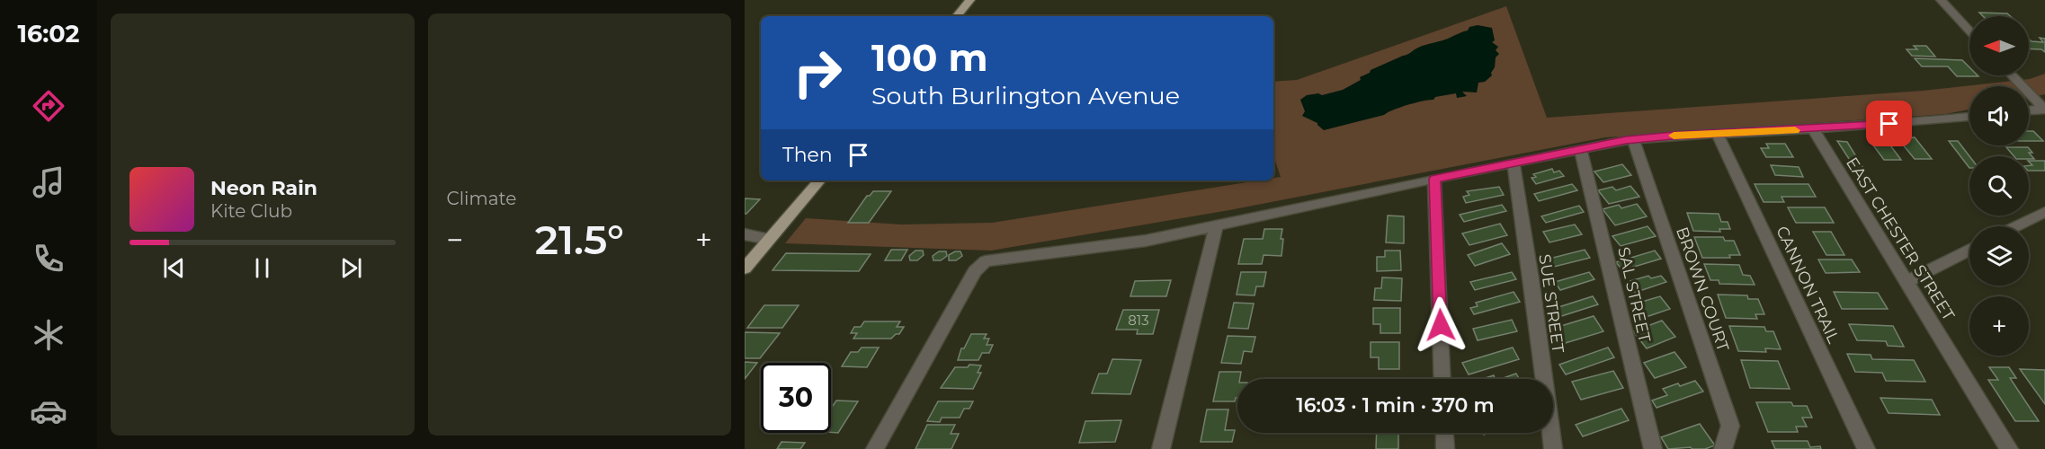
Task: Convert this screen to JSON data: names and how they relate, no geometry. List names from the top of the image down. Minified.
{"streets":{"street":["EAST CHESTER STREET","CANNON TRAIL","BROWN COURT","SAL STREET","SUE STREET"]},"house_numbers":["813"],"north":"left","page":{"tabs":"16:02","tile":"Climate","map_buttons":"+","turn":["100 m","South Burlington Avenue"],"then":"Then","song":["Neon Rain","Kite Club"],"heat":["−","21.5°","+"],"limit":"30","trip":"16:03 · 1 min · 370 m"}}
